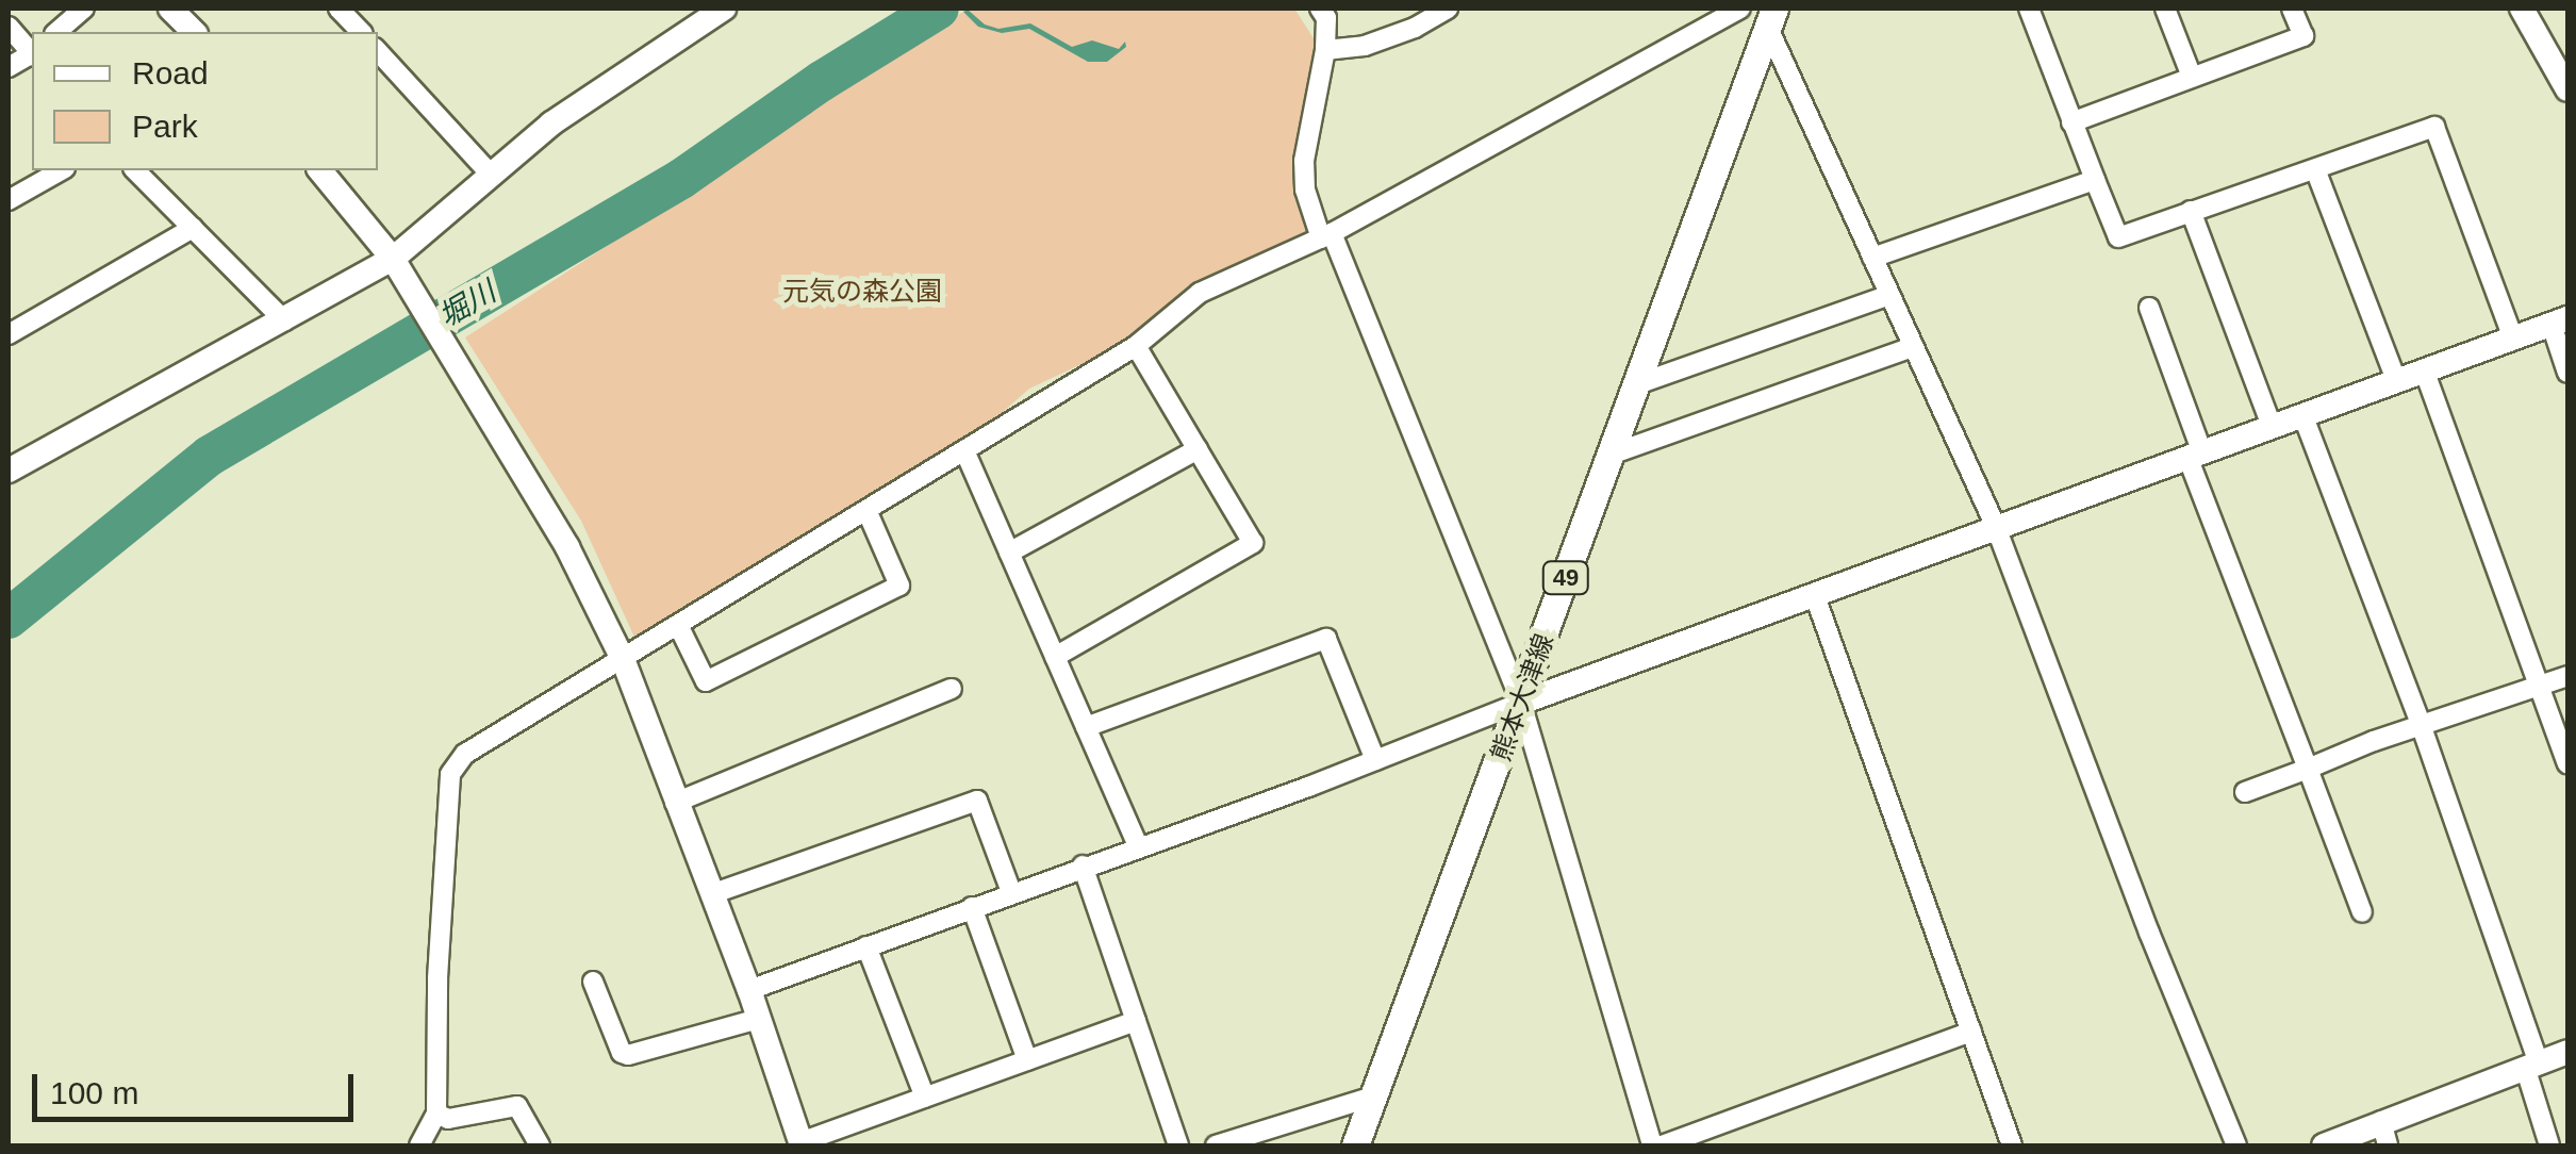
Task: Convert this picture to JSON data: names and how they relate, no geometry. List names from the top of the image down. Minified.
{"streets":{"main road":["49","熊本大津線"]},"water":["堀川"],"parks":["元気の森公園"],"legend":["Road","Park"],"scale_bar":"100 m"}
